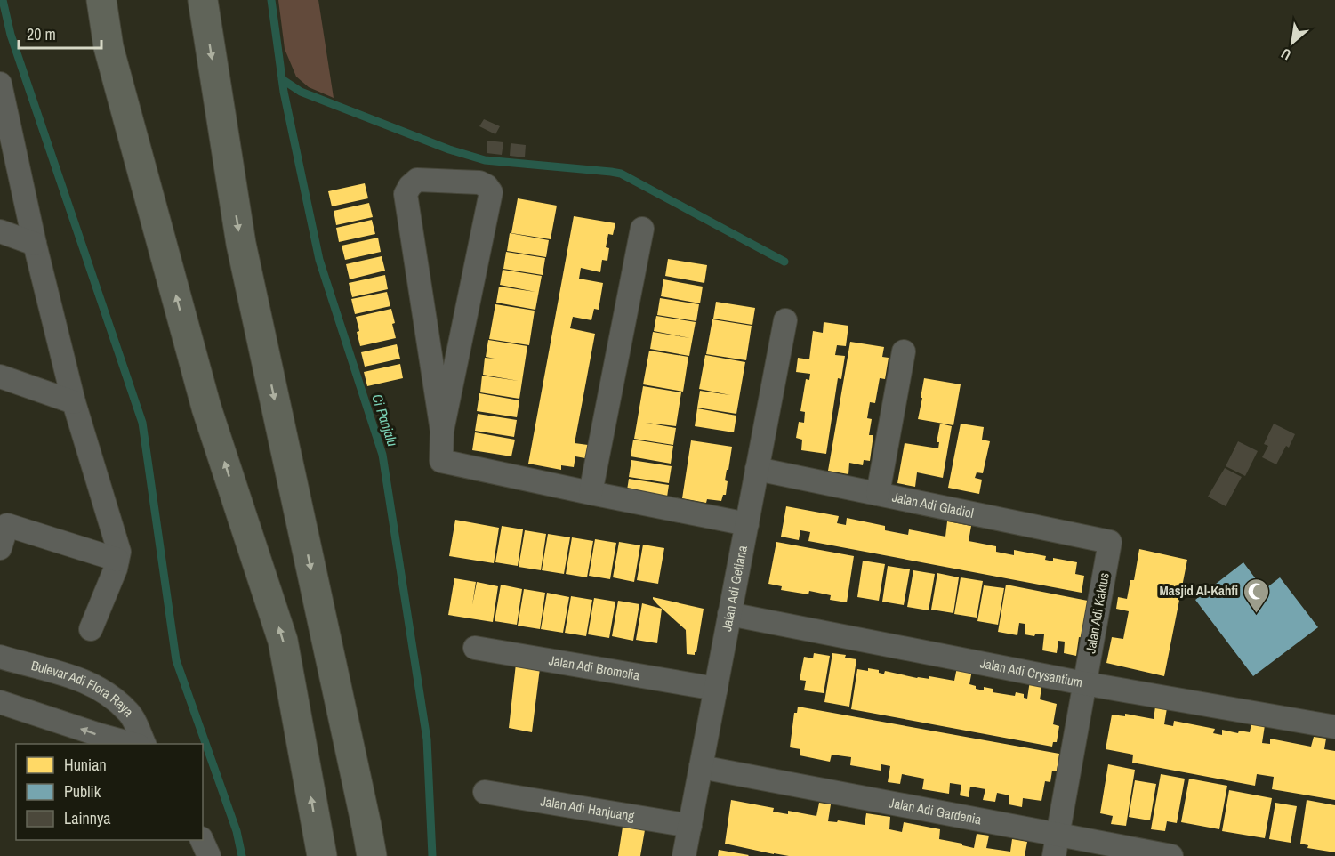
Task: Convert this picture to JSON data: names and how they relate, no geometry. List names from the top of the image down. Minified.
{"streets":{"street":["Jalan Adi Gladiol","Jalan Adi Getiana","Jalan Adi Kaktus","Jalan Adi Bromelia","Jalan Adi Crysantium","Bulevar Adi Flora Raya","Jalan Adi Hanjuang","Jalan Adi Gardenia"]},"crossings":[["Jalan Adi Gladiol","Jalan Adi Getiana"],["Jalan Adi Gladiol","Jalan Adi Kaktus"],["Jalan Adi Getiana","Jalan Adi Bromelia"],["Jalan Adi Getiana","Jalan Adi Crysantium"],["Jalan Adi Getiana","Jalan Adi Hanjuang"],["Jalan Adi Getiana","Jalan Adi Gardenia"],["Jalan Adi Kaktus","Jalan Adi Crysantium"],["Jalan Adi Kaktus","Jalan Adi Gardenia"]],"water":["Ci Panjalu"],"places":{"mosque":["Masjid Al-Kahfi"]},"legend":["Hunian","Publik","Lainnya"],"scale_bar":"20 m","north":"bottom left"}
